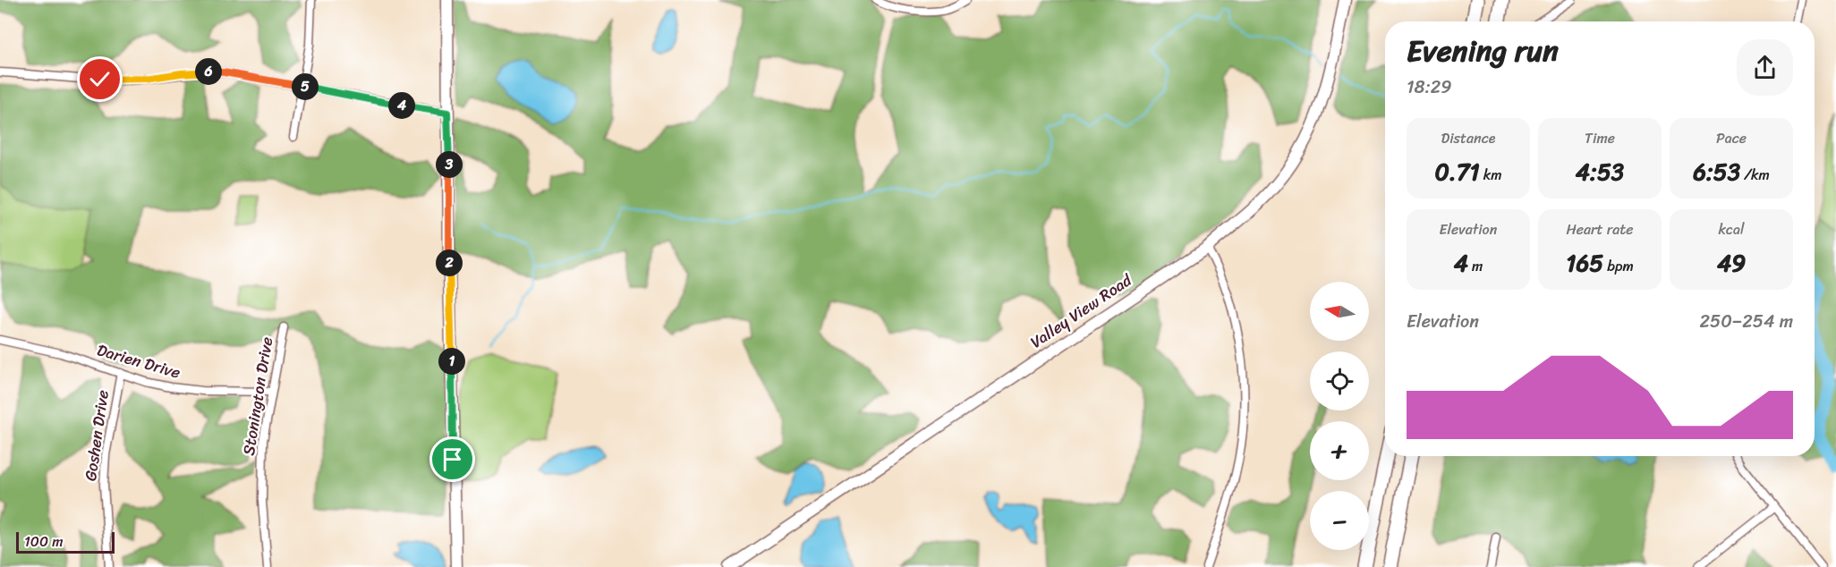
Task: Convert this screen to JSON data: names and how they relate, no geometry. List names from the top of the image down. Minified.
{"streets":{"main road":["Valley View Road"],"street":["Darien Drive","Stonington Drive","Goshen Drive"]},"crossings":[["Darien Drive","Stonington Drive"],["Darien Drive","Goshen Drive"]],"scale_bar":"100 m","north":"left","page":{"heading":["Evening run","18:29"],"pins":["6","5","4","3","2","1"],"stats":[["Distance","0.71 km"],["Time","4:53"],["Pace","6:53 /km"],["Elevation","4 m"],["Heart rate","165 bpm"],["kcal","49"]],"map_buttons":["+","−"],"chart":["Elevation","250–254 m"],"scale":"100 m"}}
